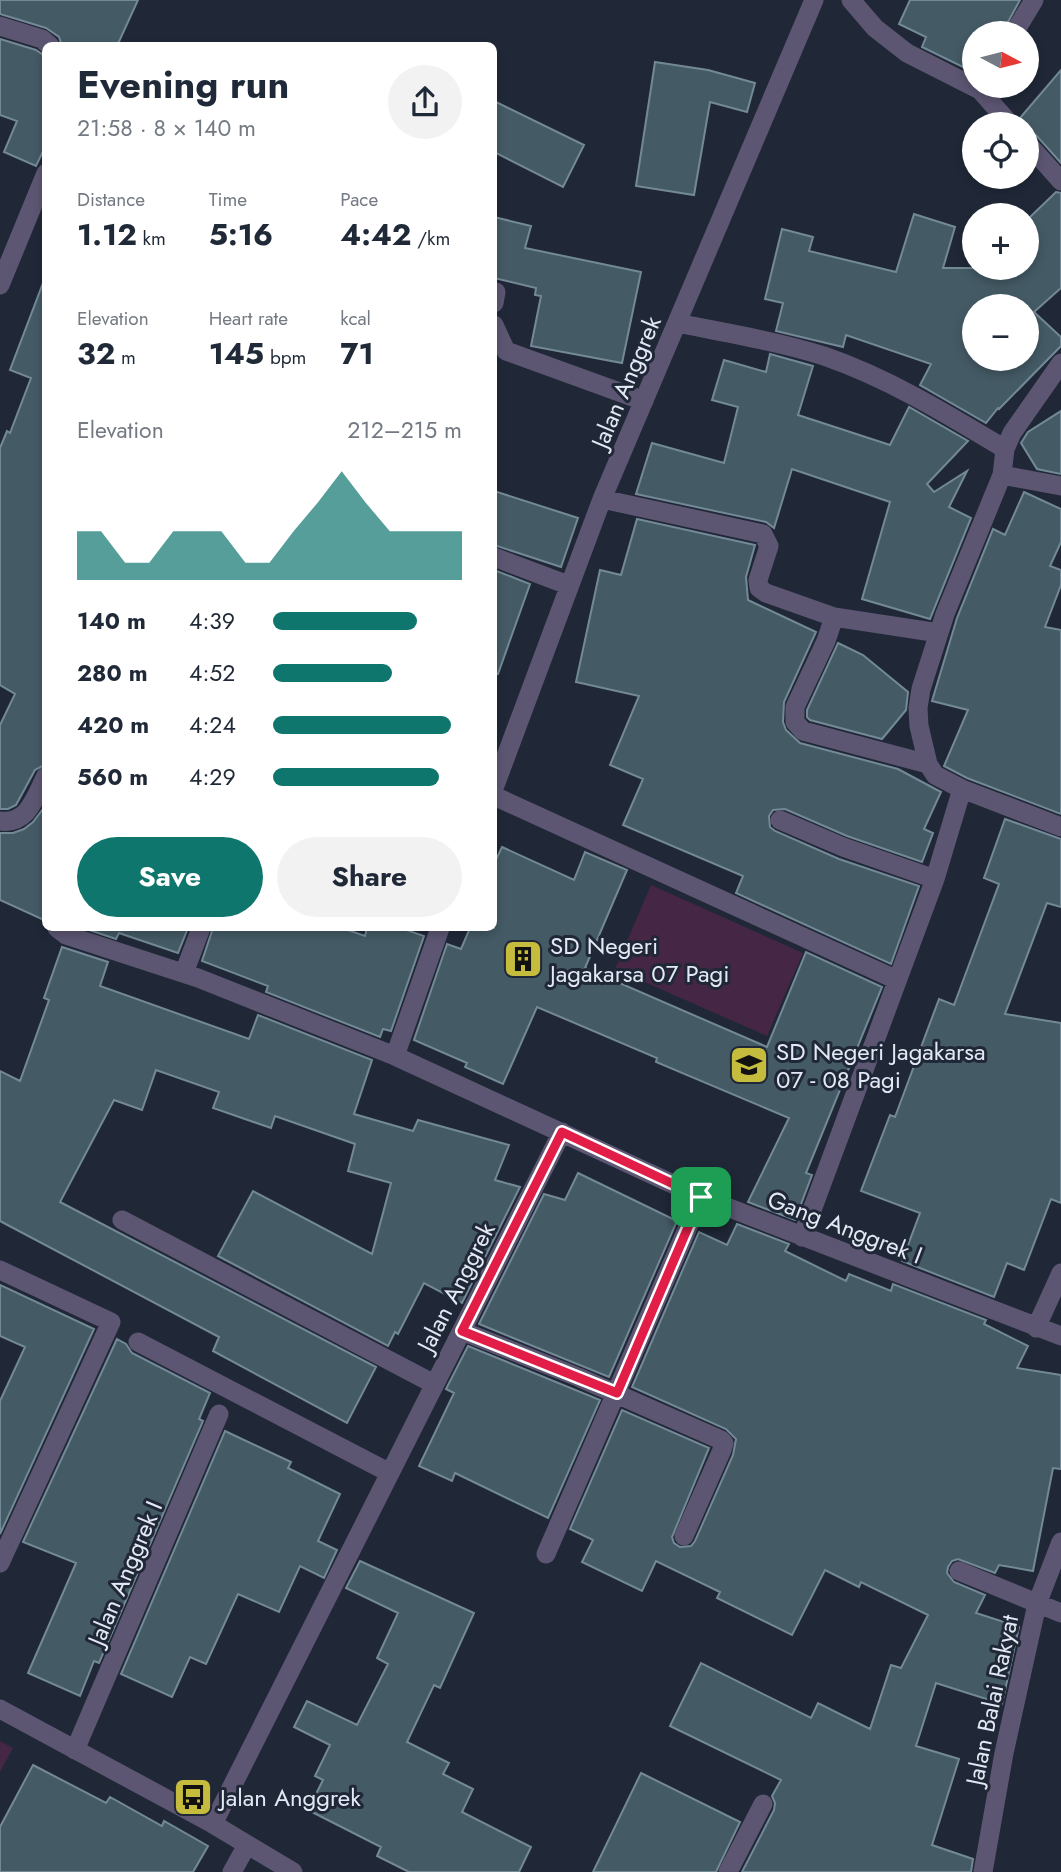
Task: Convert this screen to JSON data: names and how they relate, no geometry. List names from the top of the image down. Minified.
{"streets":{"street":["Jalan Anggrek","Gang Anggrek I","Jalan Anggrek I","Jalan Balai Rakyat"]},"crossings":[["Jalan Anggrek","Gang Anggrek I"]],"places":{"building":["SD Negeri Jagakarsa 07 Pagi"],"school or university":["SD Negeri Jagakarsa 07 - 08 Pagi"],"bus stop":["Jalan Anggrek"]},"north":"right","page":{"map_buttons":["+","−"],"heading":["Evening run","21:58 · 8 × 140 m"],"stats":[["Distance","1.12 km"],["Time","5:16"],["Pace","4:42 /km"],["Elevation","32 m"],["Heart rate","145 bpm"],["kcal","71"]],"chart":["Elevation","212–215 m"],"list":[{"name":"140 m","note":"4:39"},{"name":"280 m","note":"4:52"},{"name":"420 m","note":"4:24"},{"name":"560 m","note":"4:29"}],"buttons":["Save","Share"]}}
